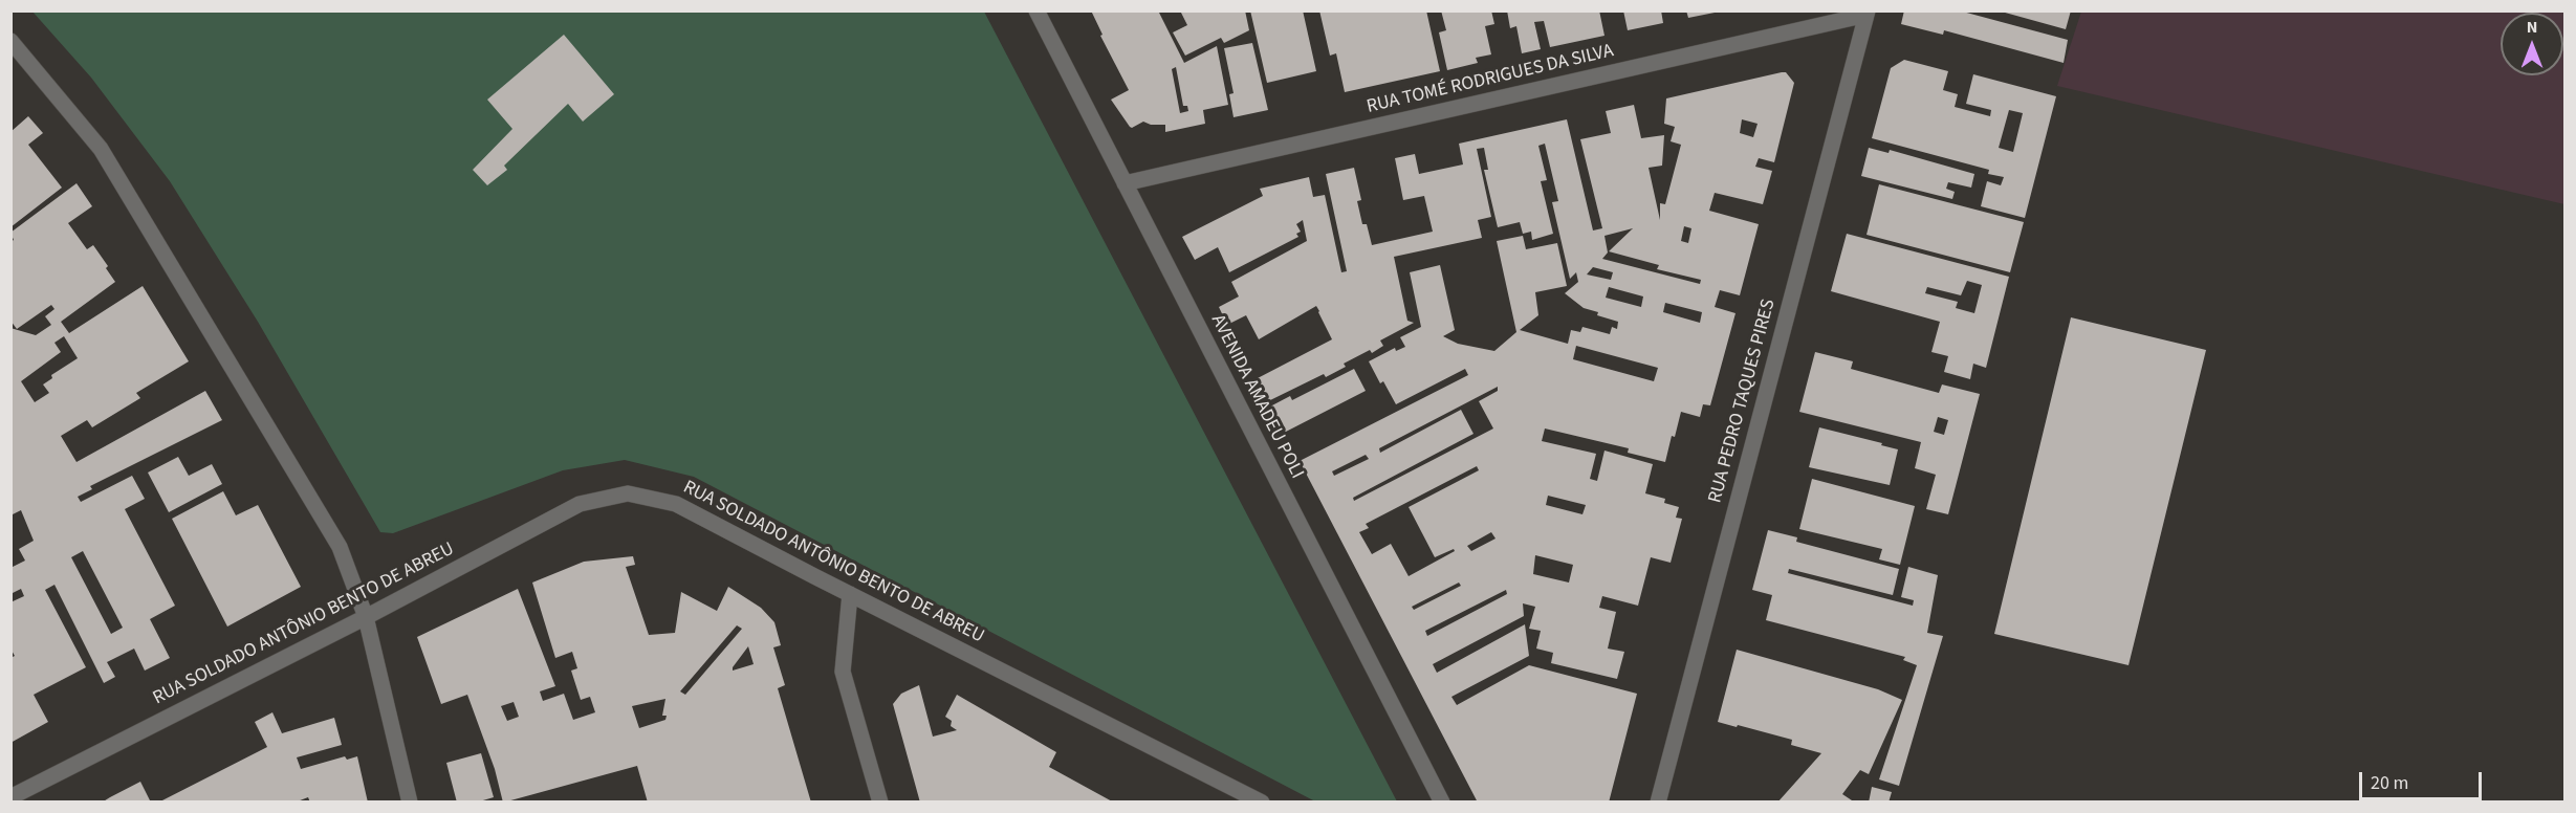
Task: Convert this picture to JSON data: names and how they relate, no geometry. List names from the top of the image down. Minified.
{"streets":{"street":["RUA TOMÉ RODRIGUES DA SILVA","AVENIDA AMADEU POLI","RUA PEDRO TAQUES PIRES","RUA SOLDADO ANTÔNIO BENTO DE ABREU"]},"crossings":[["RUA TOMÉ RODRIGUES DA SILVA","AVENIDA AMADEU POLI"],["RUA TOMÉ RODRIGUES DA SILVA","RUA PEDRO TAQUES PIRES"]],"scale_bar":"20 m","north":"top"}
